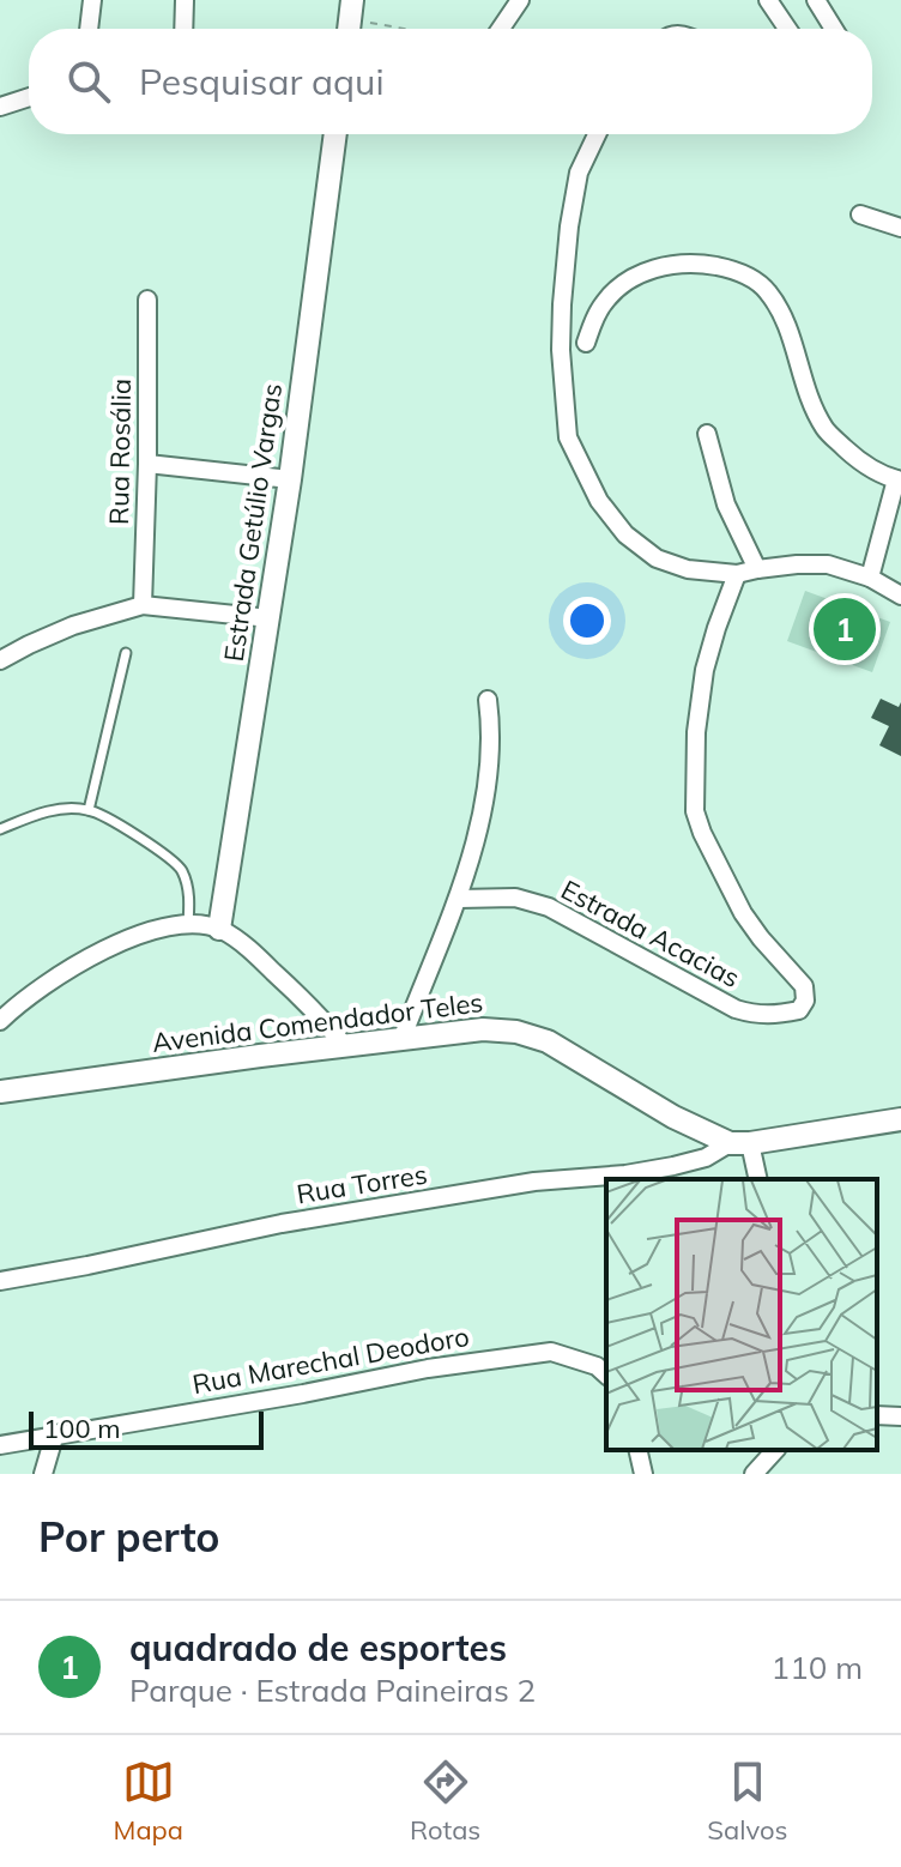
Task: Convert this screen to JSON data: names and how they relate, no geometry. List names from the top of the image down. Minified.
{"streets":{"main road":["Estrada Getúlio Vargas","Avenida Comendador Teles"],"street":["Rua Rosália","Estrada Acacias","Rua Torres","Rua Marechal Deodoro"]},"crossings":[["Avenida Comendador Teles","Rua Torres"]],"scale_bar":"100 m","page":{"search":"Pesquisar aqui","pins":"1","scale":"100 m","heading":"Por perto","list":[{"mark":"1","name":"quadrado de esportes","note":"Parque · Estrada Paineiras 2","value":"110 m"}],"nav":["Mapa","Rotas","Salvos"]}}
